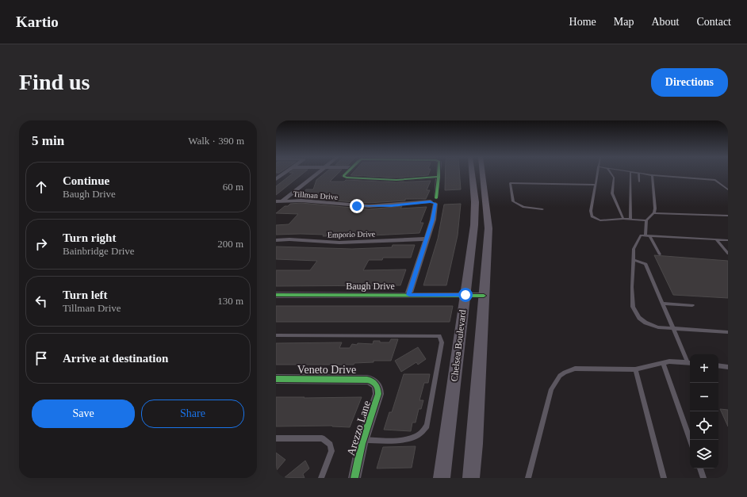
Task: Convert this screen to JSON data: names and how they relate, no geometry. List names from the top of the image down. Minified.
{"streets":{"main road":["Chelsea Boulevard"],"street":["Tillman Drive","Emporio Drive","Baugh Drive","Veneto Drive","Arezzo Lane"]},"crossings":[["Baugh Drive","Chelsea Boulevard"],["Veneto Drive","Arezzo Lane"]],"page":{"header":"Kartio","nav":["Home","Map","About","Contact"],"buttons":["Directions",["Save","Share"]],"title":"Find us","heading":["5 min","Walk · 390 m"],"list":[["Continue","Baugh Drive","60 m"],["Turn right","Bainbridge Drive","200 m"],["Turn left","Tillman Drive","130 m"],"Arrive at destination"],"map_buttons":["+","−"]}}
